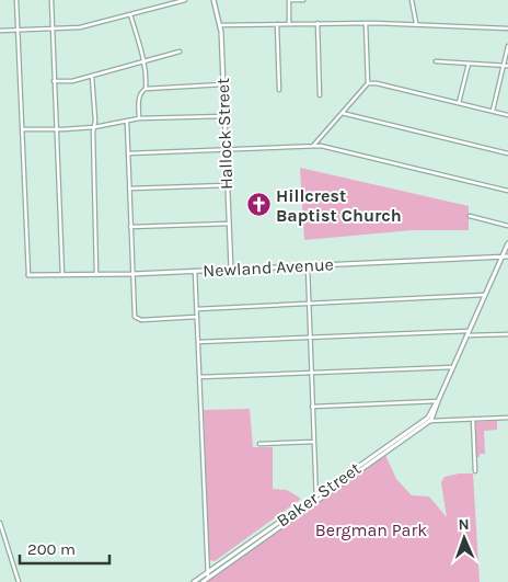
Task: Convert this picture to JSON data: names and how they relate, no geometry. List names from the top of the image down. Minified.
{"streets":{"street":["Hallock Street","Newland Avenue","Baker Street"]},"crossings":[["Hallock Street","Newland Avenue"],["Newland Avenue","Baker Street"]],"parks":["Bergman Park"],"places":{"church":["Hillcrest Baptist Church"]},"scale_bar":"200 m","north":"top"}
